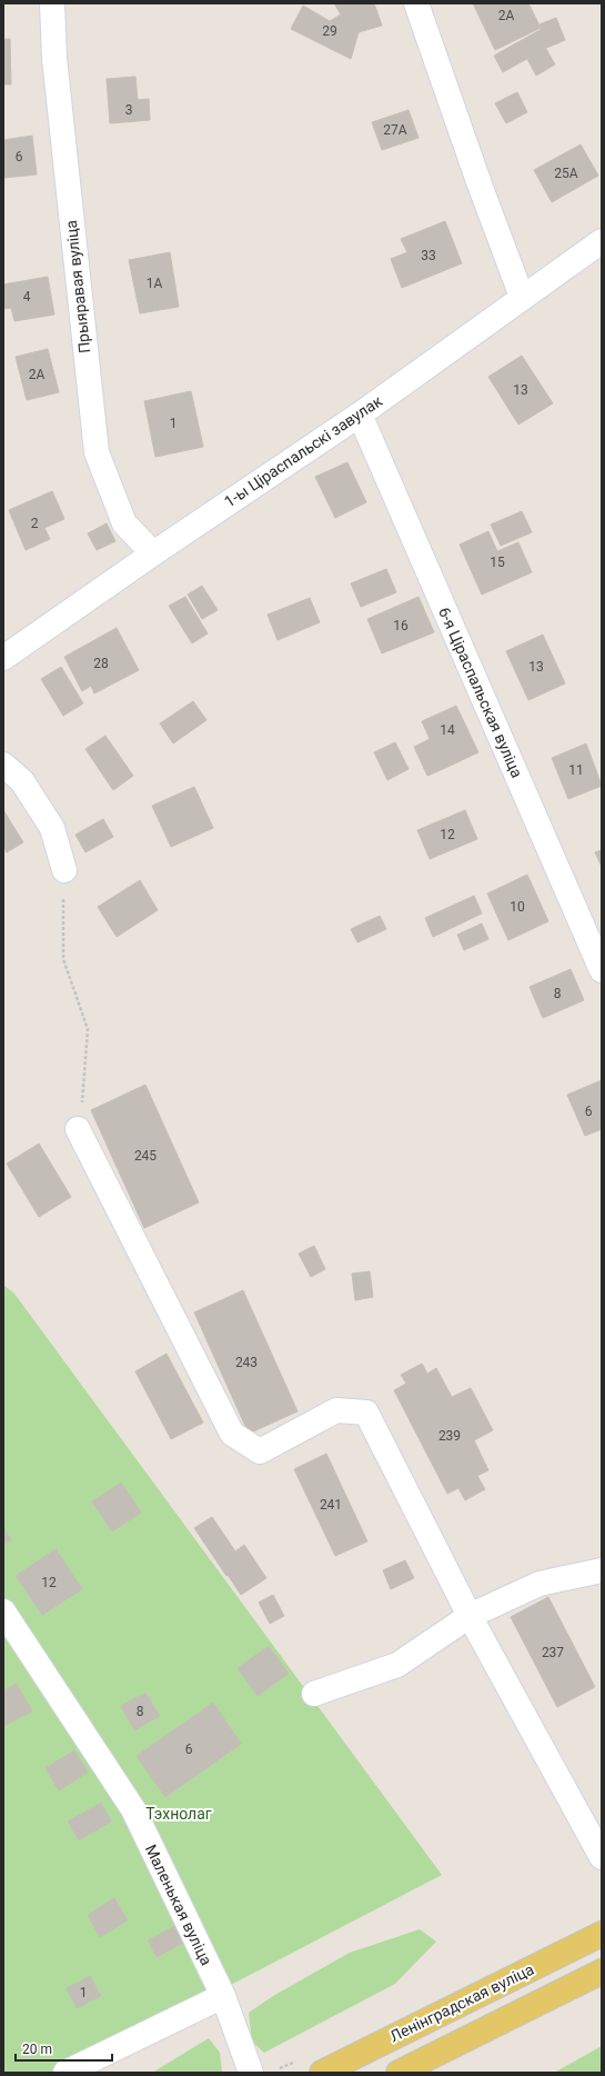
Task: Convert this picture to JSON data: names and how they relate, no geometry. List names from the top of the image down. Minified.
{"streets":{"main road":["Ленінградская вуліца"],"street":["Прыяравая вуліца","1-ы Ціраспальскі завулак","6-я Ціраспальская вуліца","Маленькая вуліца"]},"crossings":[["Прыяравая вуліца","1-ы Ціраспальскі завулак"],["1-ы Ціраспальскі завулак","6-я Ціраспальская вуліца"]],"parks":["Тэхнолаг"],"house_numbers":["2А","29","3","27А","6","25А","33","1А","4","2А","13","1","2","15","16","28","13","14","11","12","10","8","6","245","243","239","241","12","237","8","6","1"],"scale_bar":"20 m"}
